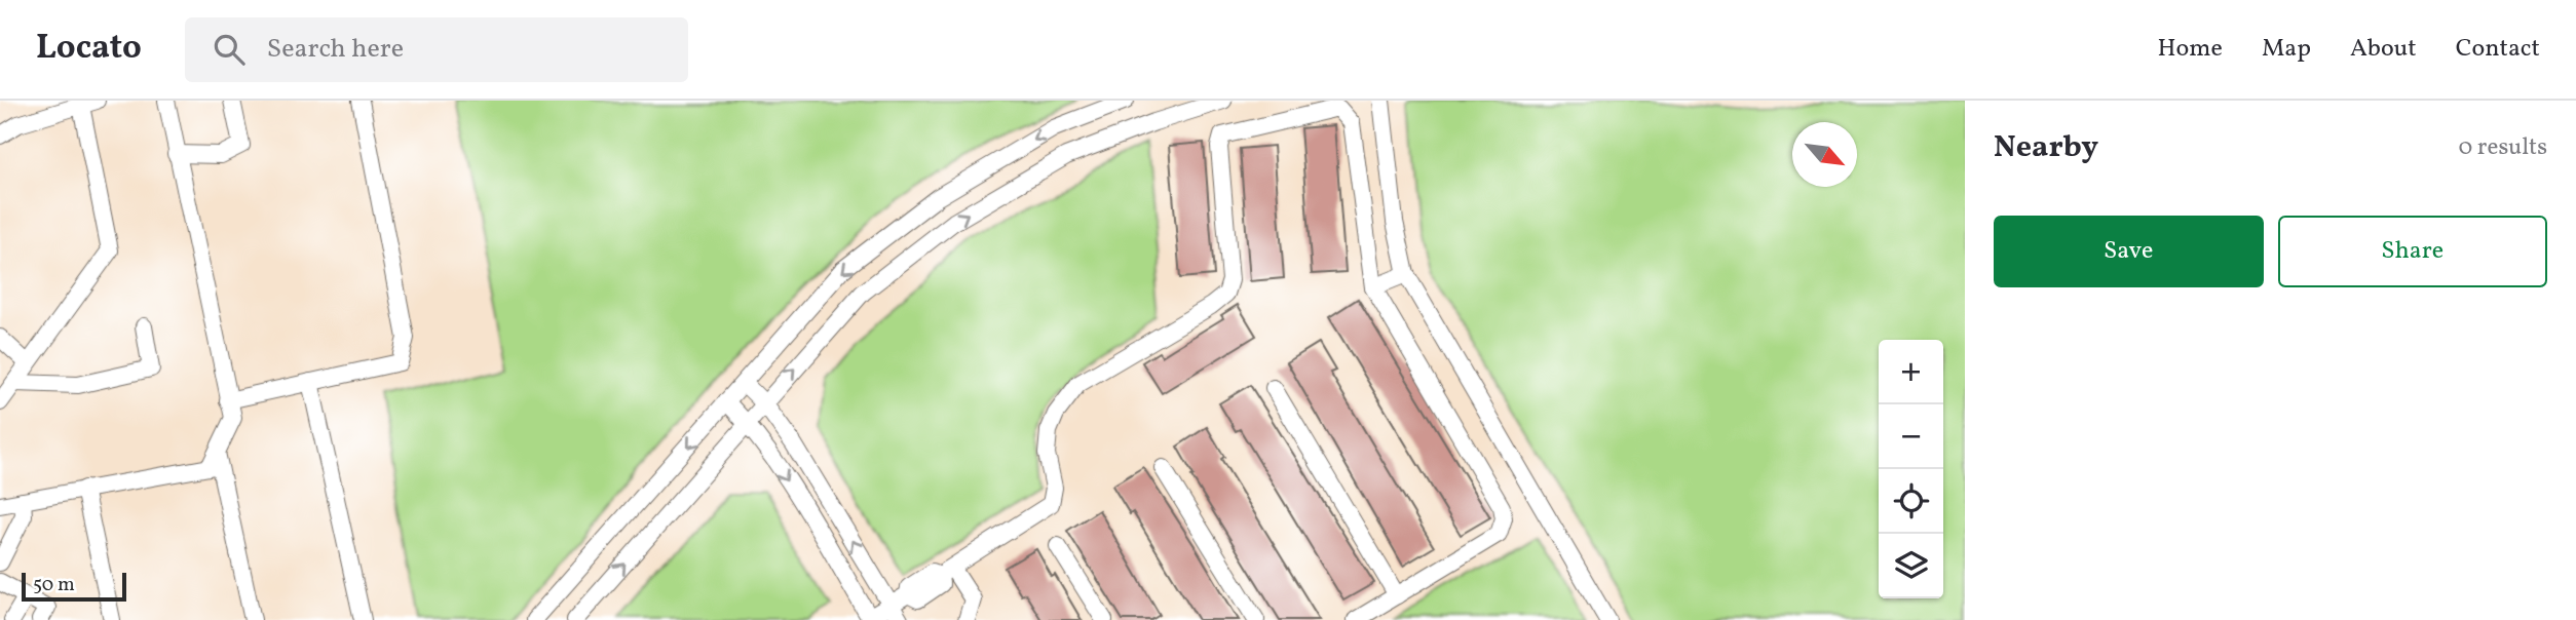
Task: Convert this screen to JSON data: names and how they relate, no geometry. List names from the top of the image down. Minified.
{"scale_bar":"50 m","north":"bottom right","page":{"header":"Locato","search":"Search here","nav":["Home","Map","About","Contact"],"heading":["Nearby","0 results"],"buttons":["Save","Share"],"map_buttons":["+","−"],"scale":"50 m"}}
